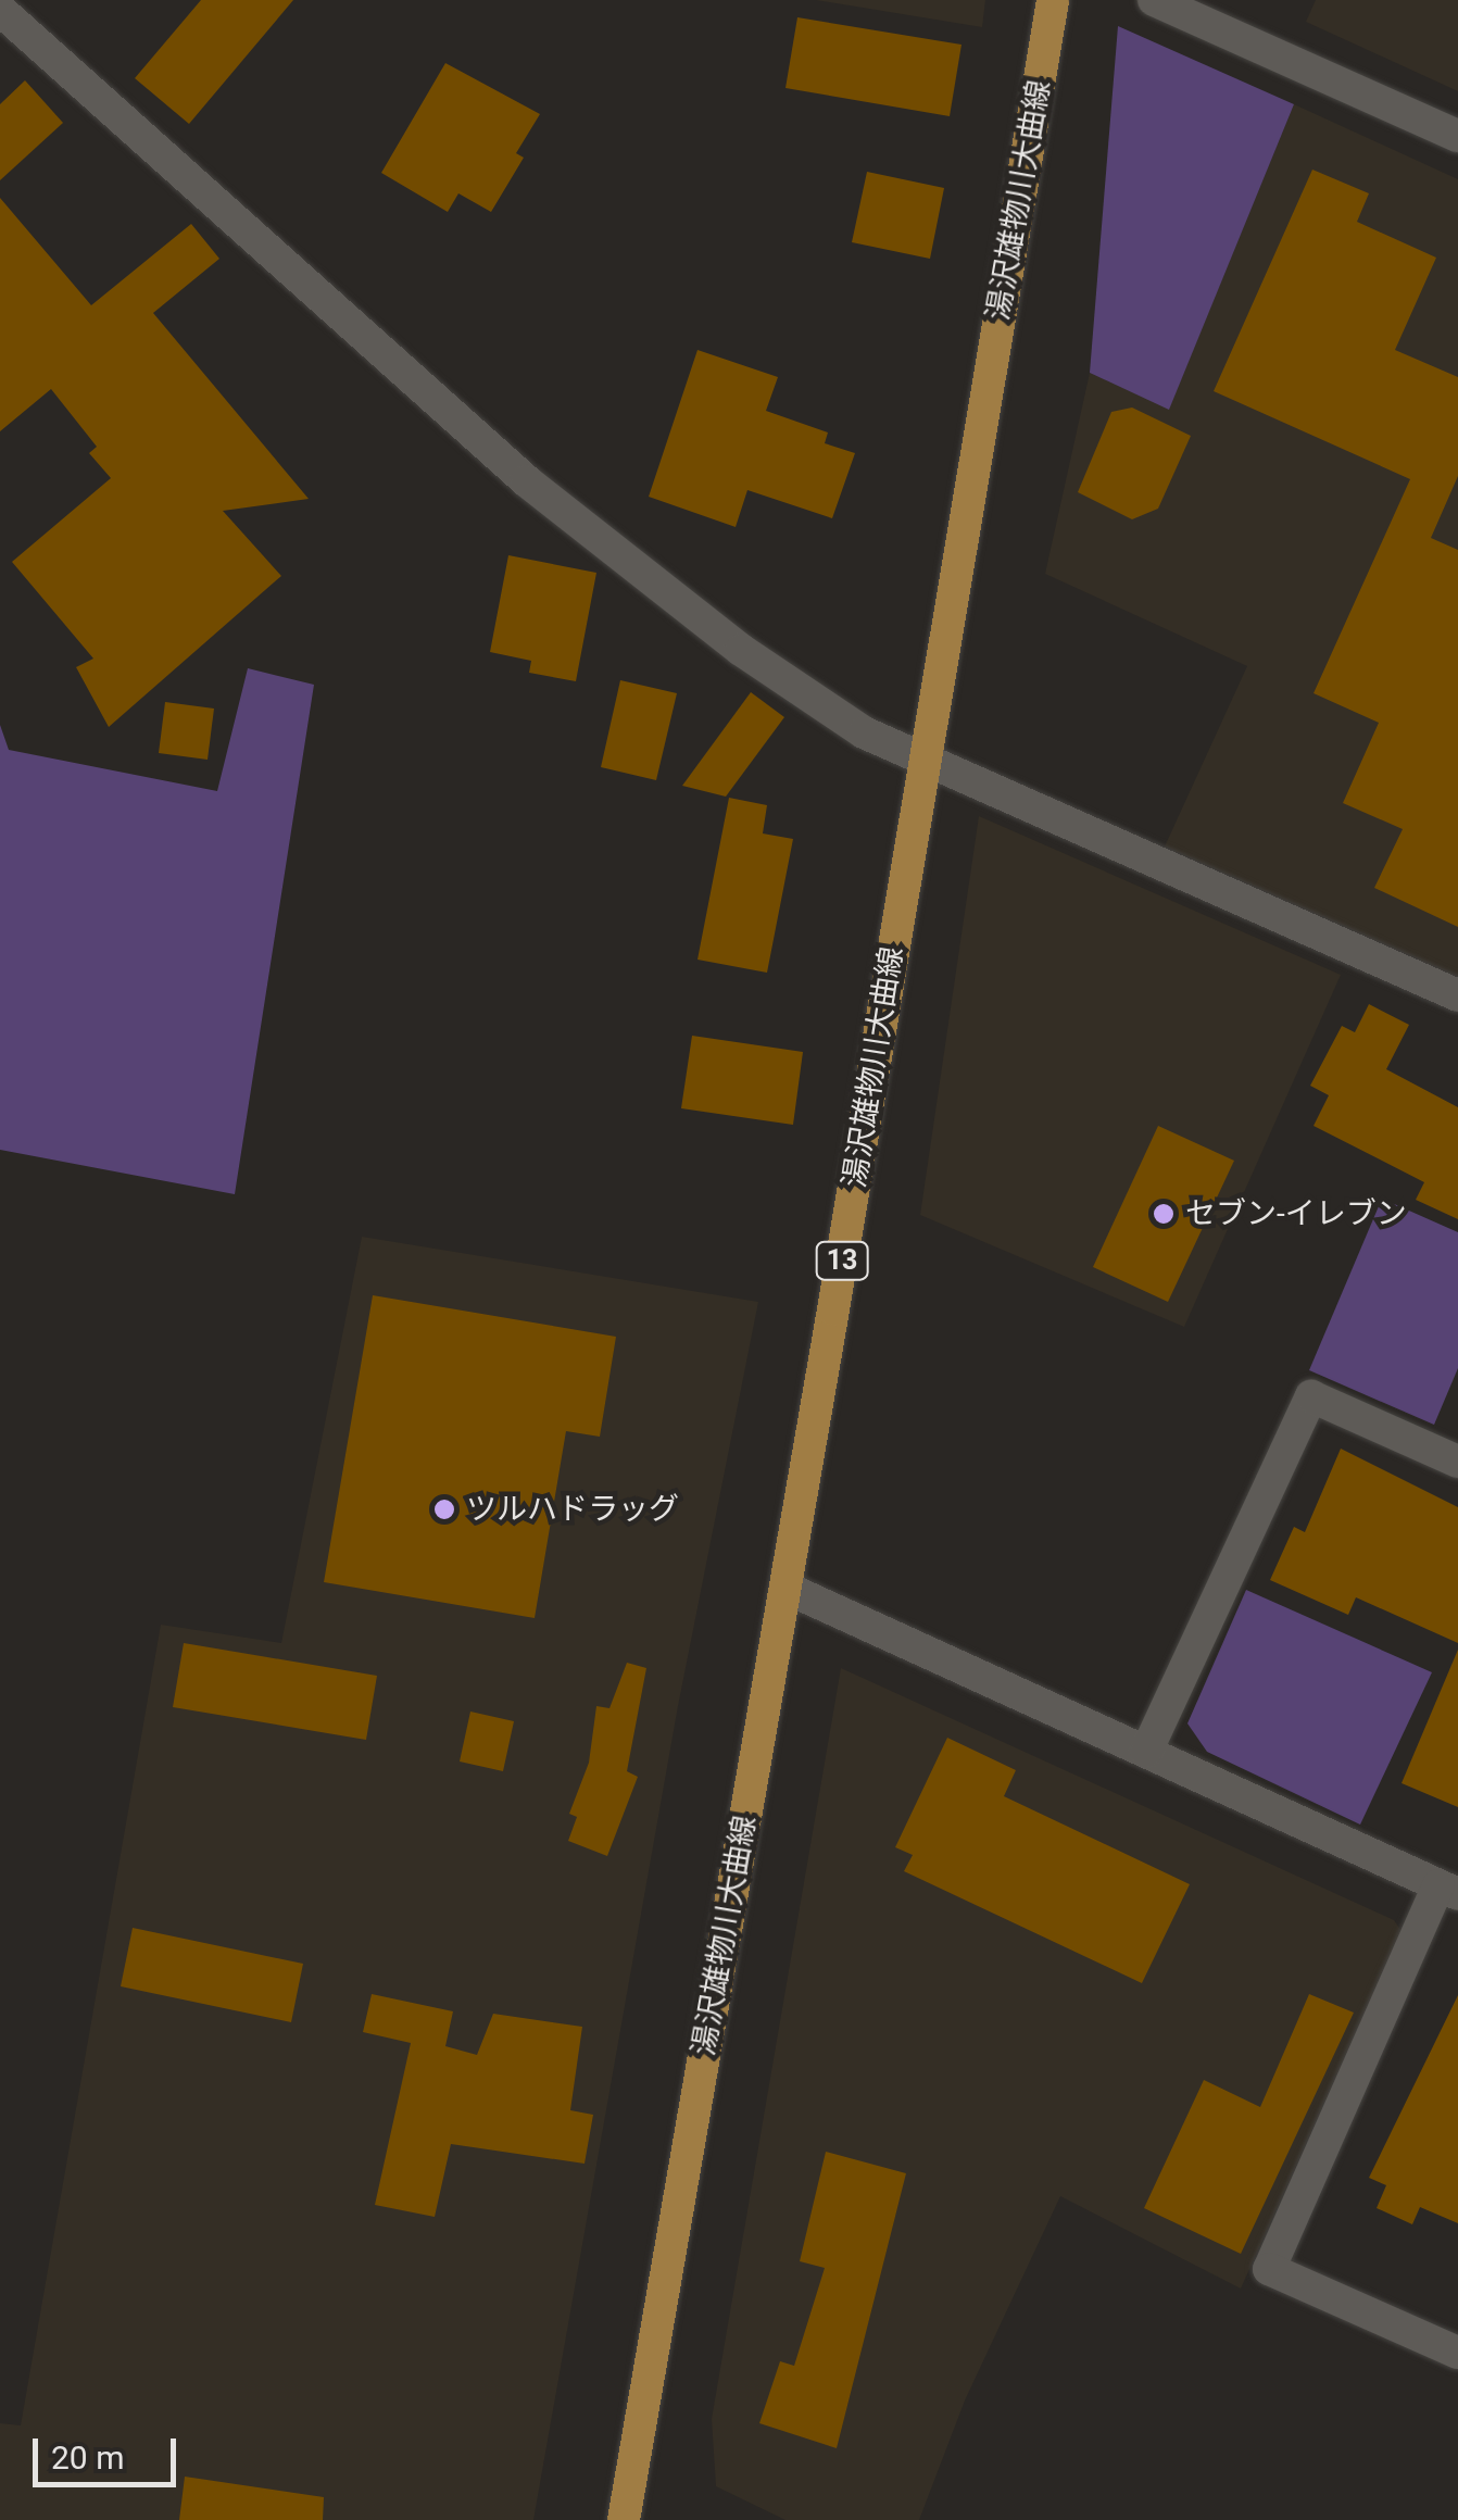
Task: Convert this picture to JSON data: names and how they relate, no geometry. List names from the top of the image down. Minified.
{"streets":{"main road":["湯沢雄物川大曲線","13"]},"places":["セブン-イレブン","ツルハドラッグ"],"scale_bar":"20 m"}
